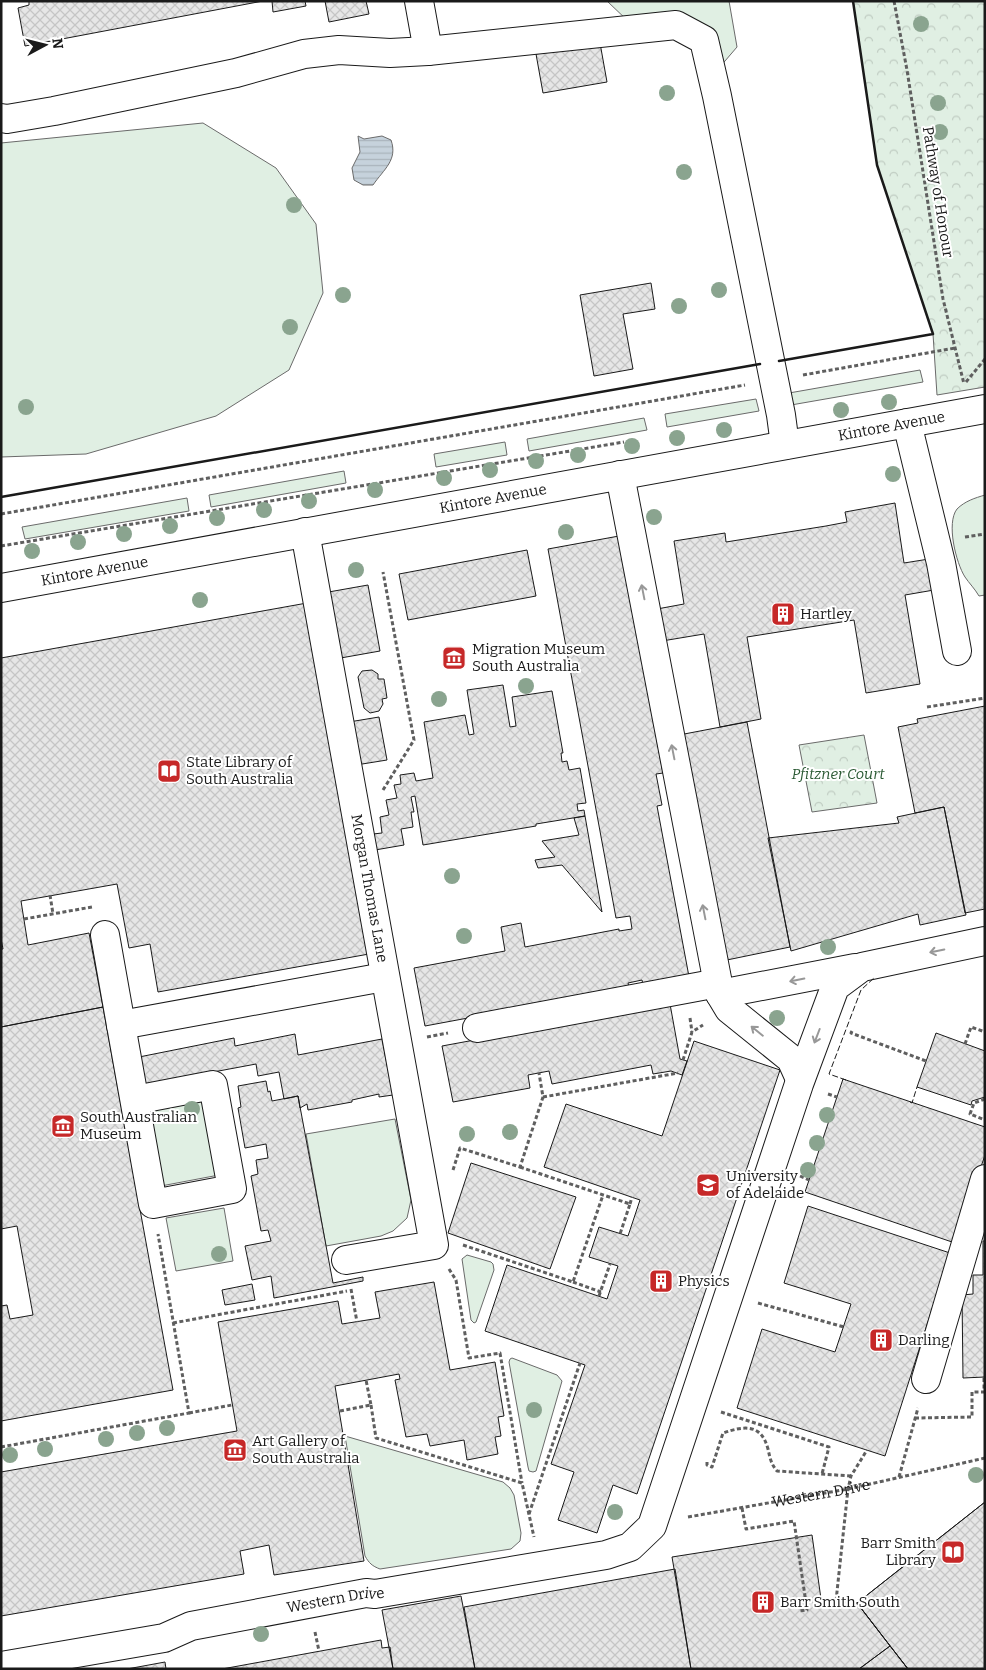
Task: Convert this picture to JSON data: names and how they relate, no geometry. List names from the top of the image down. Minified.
{"streets":{"street":["Kintore Avenue","Morgan Thomas Lane","Western Drive"],"path":["Pathway of Honour"]},"crossings":[["Kintore Avenue","Morgan Thomas Lane"]],"parks":["Pfitzner Court"],"places":{"building":["Hartley","Physics","Darling","Barr Smith South"],"museum":["Migration Museum South Australia","South Australian Museum","Art Gallery of South Australia"],"library":["State Library of South Australia","Barr Smith Library"],"school or university":["University of Adelaide"]},"north":"right"}
